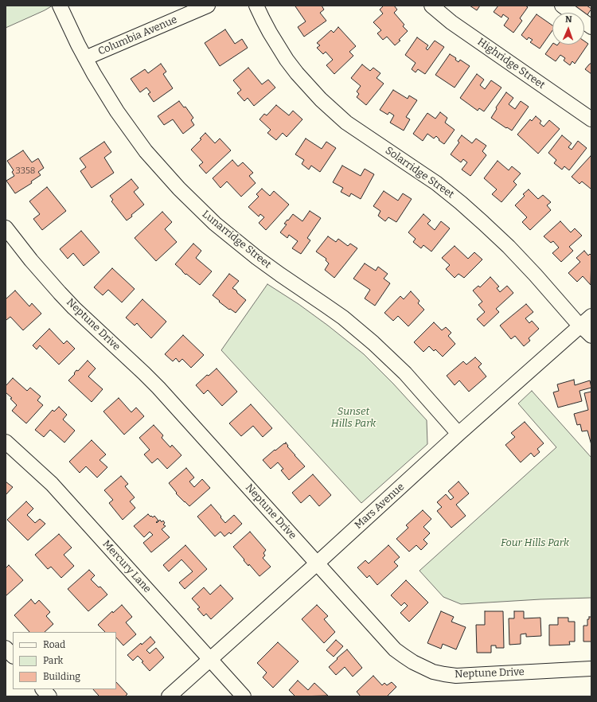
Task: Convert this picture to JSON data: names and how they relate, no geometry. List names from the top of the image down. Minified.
{"streets":{"street":["Columbia Avenue","Highridge Street","Solarridge Street","Lunarridge Street","Neptune Drive","Mars Avenue","Mercury Lane"]},"crossings":[["Columbia Avenue","Lunarridge Street"],["Solarridge Street","Mars Avenue"],["Lunarridge Street","Mars Avenue"],["Neptune Drive","Mars Avenue"],["Mars Avenue","Mercury Lane"]],"parks":["Sunset Hills Park","Four Hills Park"],"house_numbers":["3358"],"legend":["Road","Park","Building"],"north":"top"}
